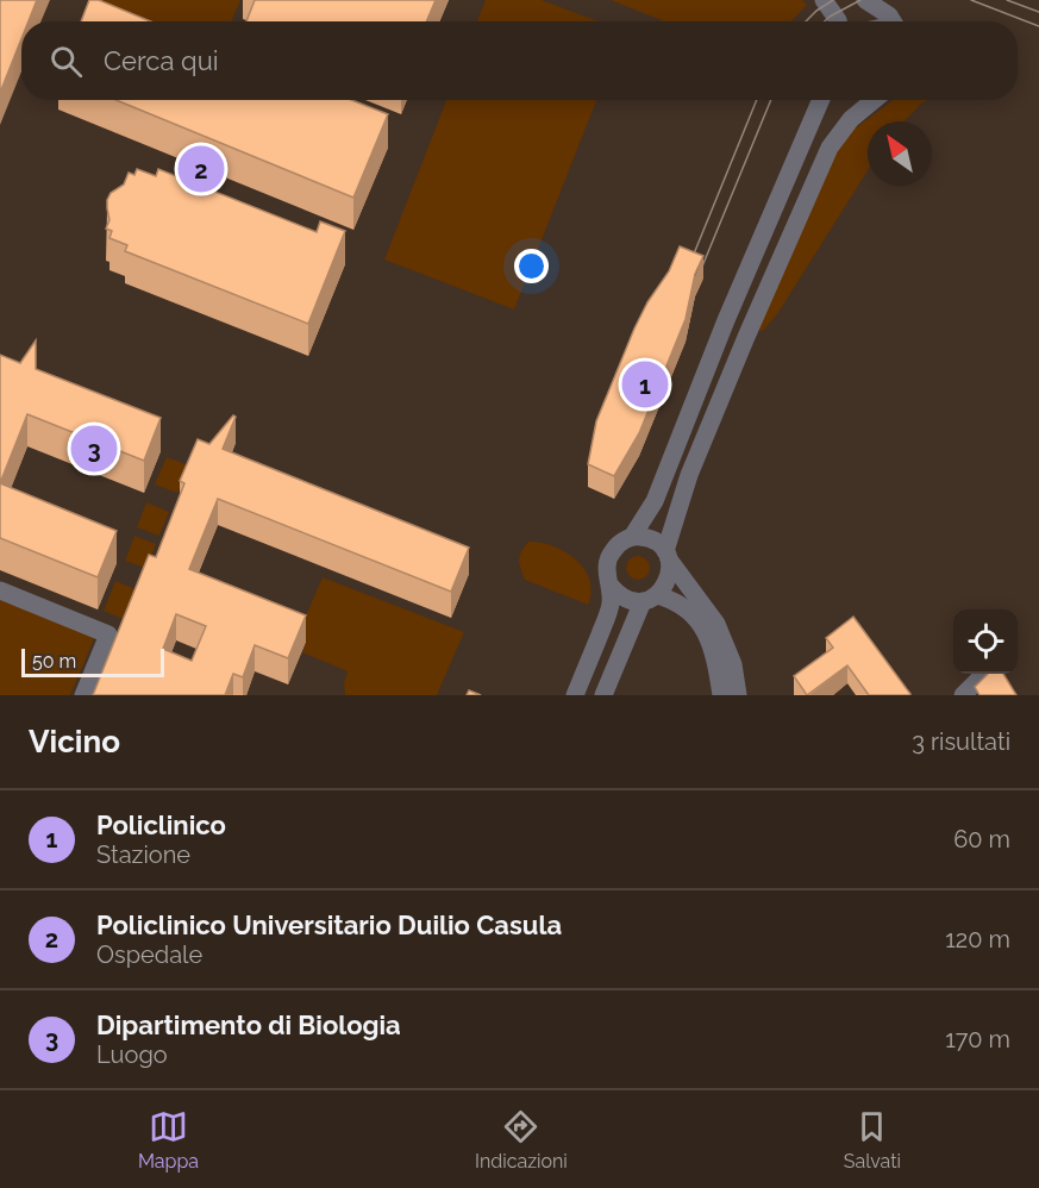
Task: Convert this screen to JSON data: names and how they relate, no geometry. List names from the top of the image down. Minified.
{"scale_bar":"50 m","north":"top left","page":{"search":"Cerca qui","pins":["2","1","3"],"scale":"50 m","heading":["Vicino","3 risultati"],"list":[{"mark":"1","name":"Policlinico","note":"Stazione","value":"60 m"},{"mark":"2","name":"Policlinico Universitario Duilio Casula","note":"Ospedale","value":"120 m"},{"mark":"3","name":"Dipartimento di Biologia","note":"Luogo","value":"170 m"}],"nav":["Mappa","Indicazioni","Salvati"]}}
